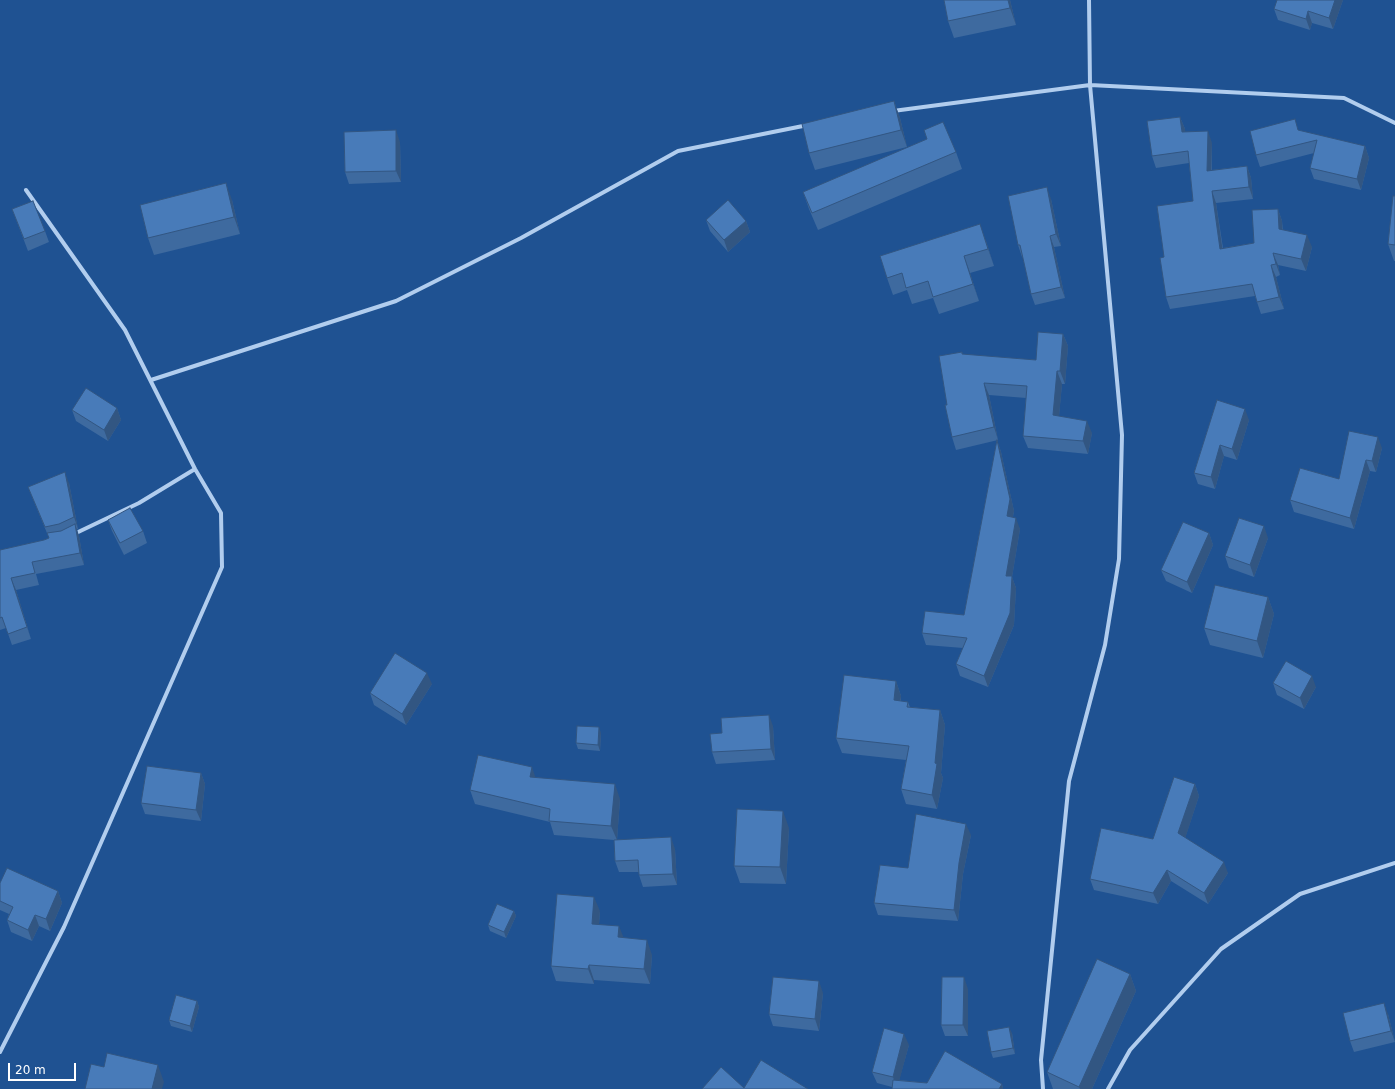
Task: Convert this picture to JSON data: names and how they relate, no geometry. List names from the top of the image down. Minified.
{"scale_bar":"20 m"}
